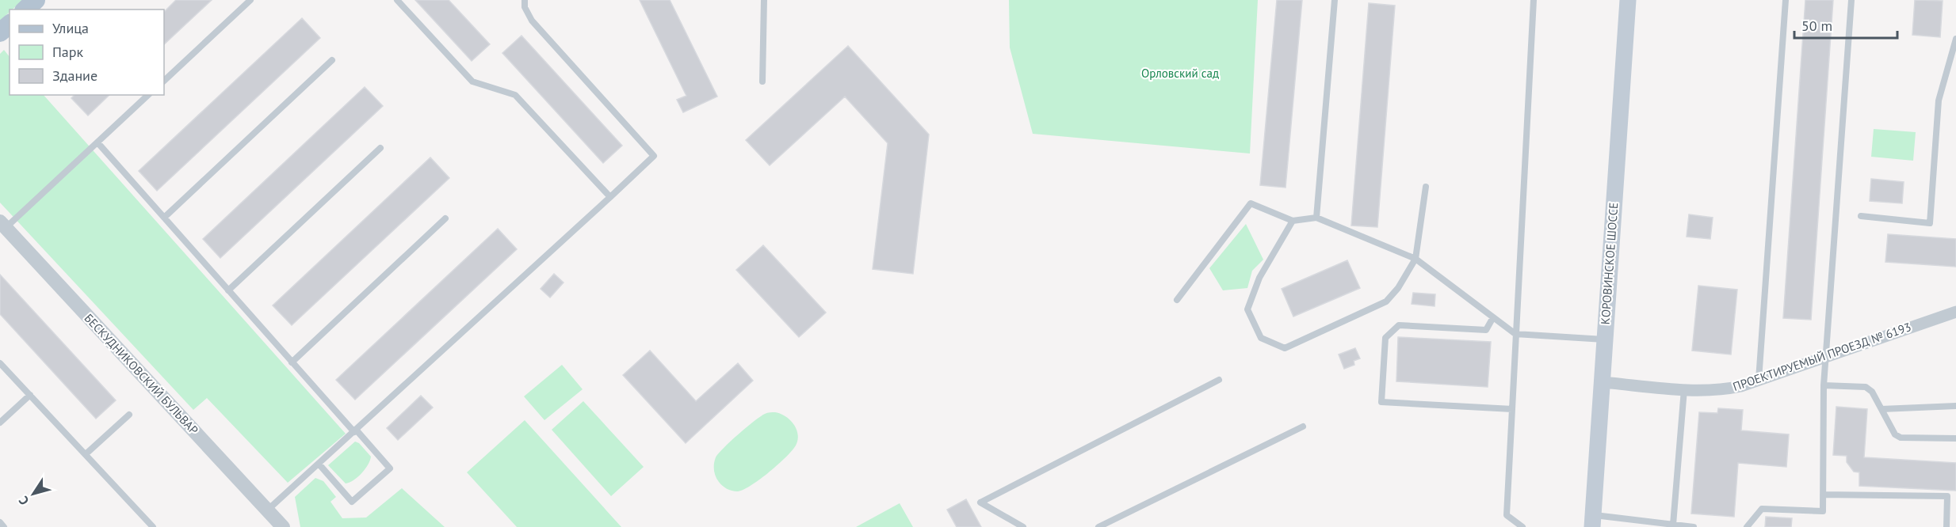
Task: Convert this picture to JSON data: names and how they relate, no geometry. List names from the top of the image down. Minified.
{"streets":{"main road":["КОРОВИНСКОЕ ШОССЕ"],"street":["ПРОЕКТИРУЕМЫЙ ПРОЕЗД № 6193","БЕСКУДНИКОВСКИЙ БУЛЬВАР"]},"crossings":[["КОРОВИНСКОЕ ШОССЕ","ПРОЕКТИРУЕМЫЙ ПРОЕЗД № 6193"]],"parks":["Орловский сад"],"legend":["Улица","Парк","Здание"],"scale_bar":"50 m","north":"bottom left"}
